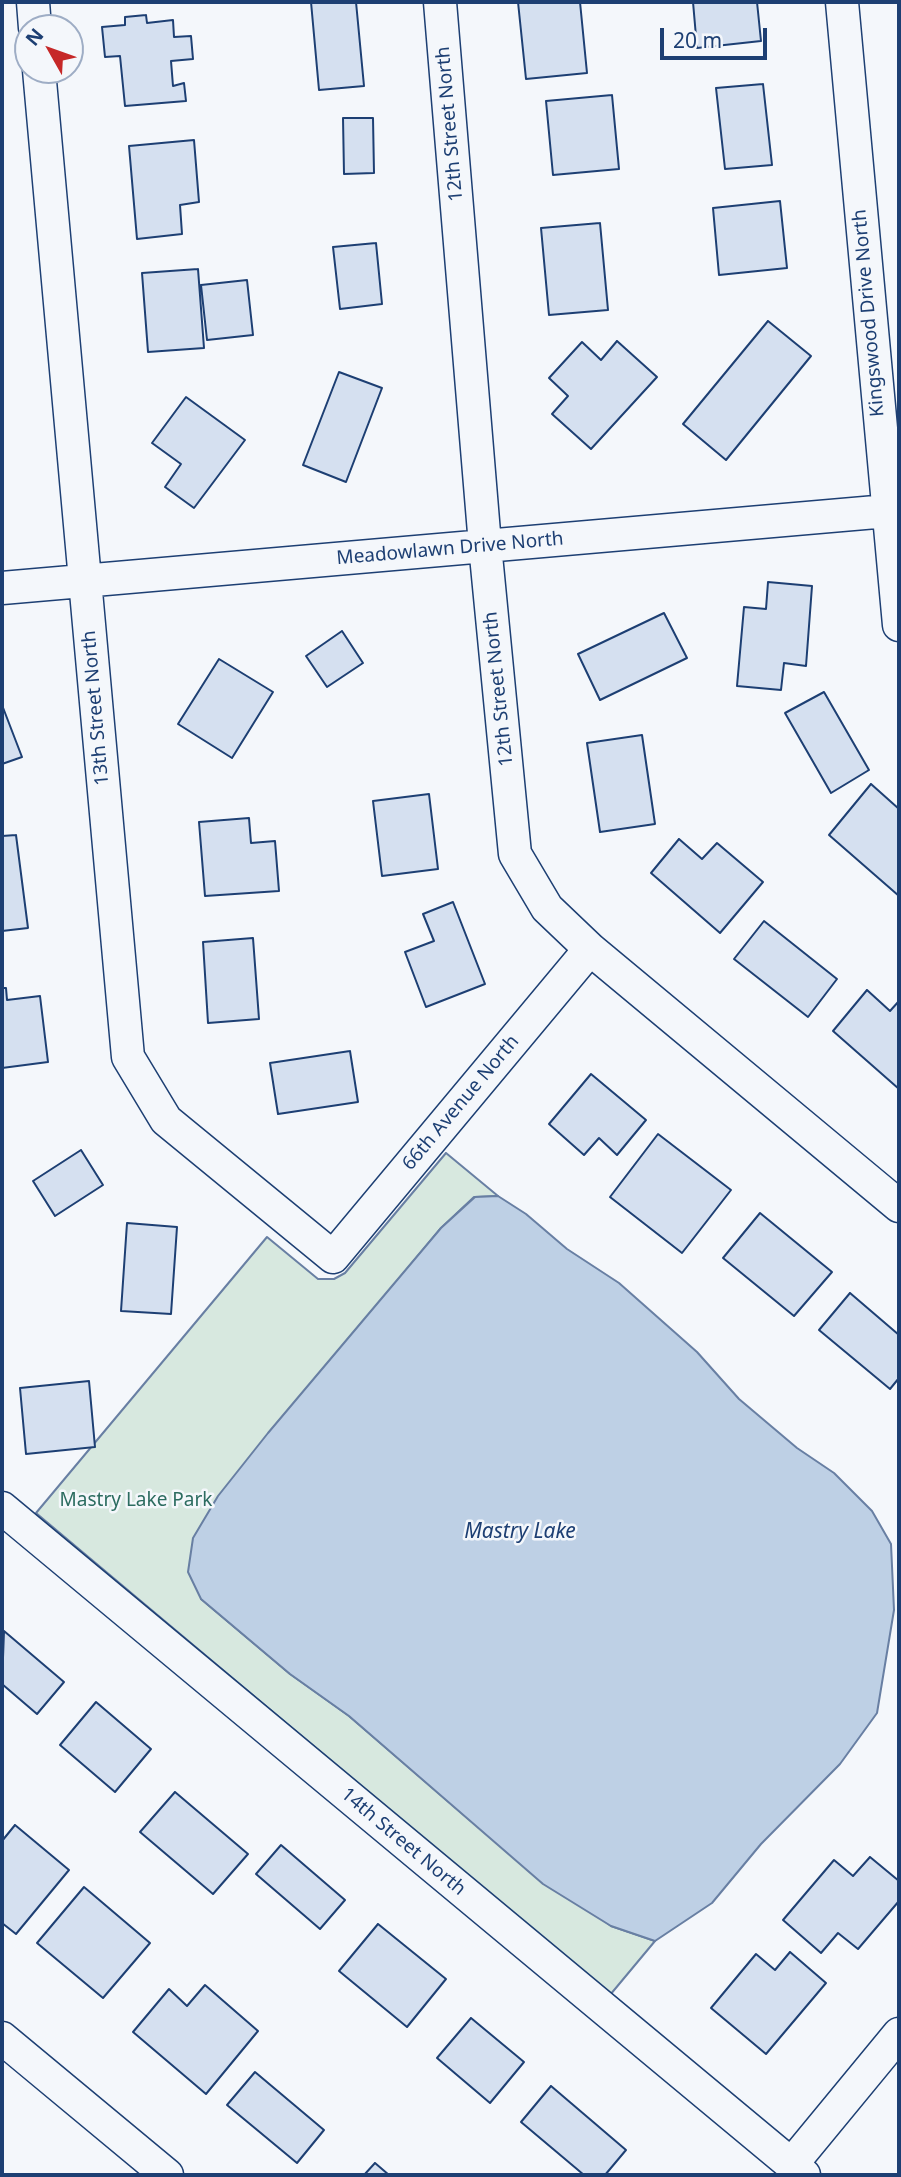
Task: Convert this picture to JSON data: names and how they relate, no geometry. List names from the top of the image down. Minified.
{"streets":{"street":["12th Street North","Kingswood Drive North","Meadowlawn Drive North","13th Street North","66th Avenue North","14th Street North"]},"crossings":[["12th Street North","Meadowlawn Drive North"],["12th Street North","66th Avenue North"],["Kingswood Drive North","Meadowlawn Drive North"],["Meadowlawn Drive North","13th Street North"],["13th Street North","66th Avenue North"]],"water":["Mastry Lake"],"parks":["Mastry Lake Park"],"scale_bar":"20 m","north":"top left"}
